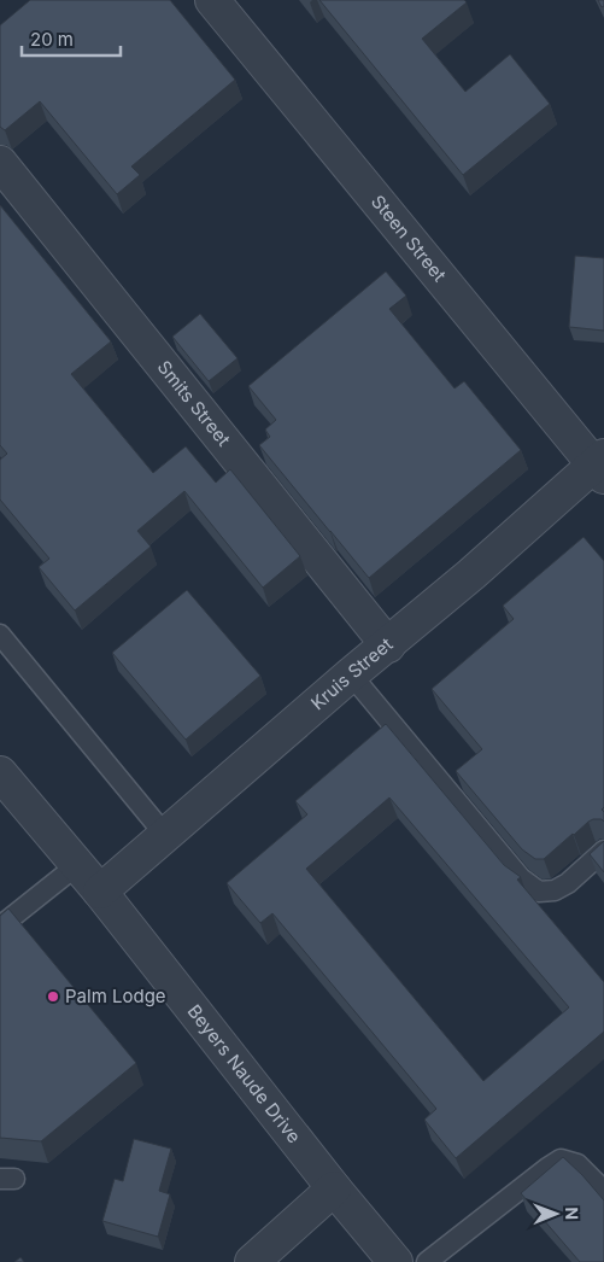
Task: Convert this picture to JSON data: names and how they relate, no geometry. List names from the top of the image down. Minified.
{"streets":{"street":["Steen Street","Smits Street","Kruis Street","Beyers Naude Drive"]},"crossings":[["Steen Street","Kruis Street"],["Smits Street","Kruis Street"],["Kruis Street","Beyers Naude Drive"]],"places":["Palm Lodge"],"scale_bar":"20 m","north":"right"}
